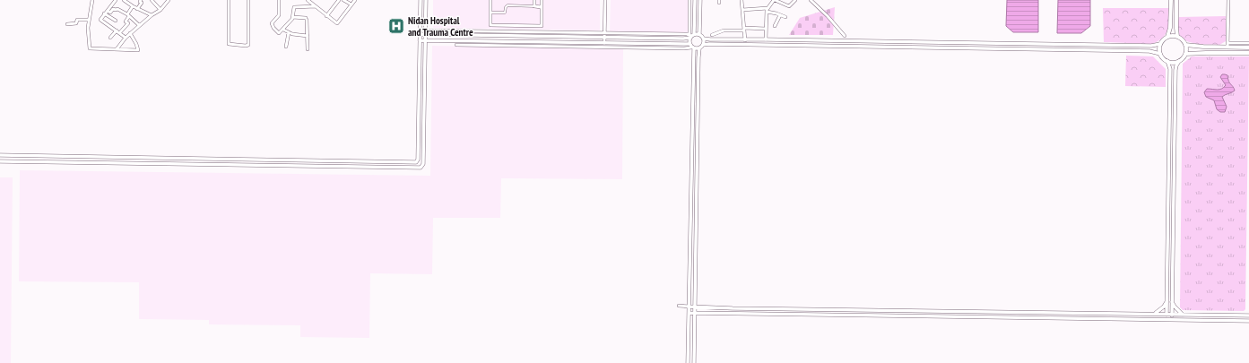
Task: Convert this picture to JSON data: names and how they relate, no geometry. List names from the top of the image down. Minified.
{"places":{"hospital":["Nidan Hospital and Trauma Centre"]}}
